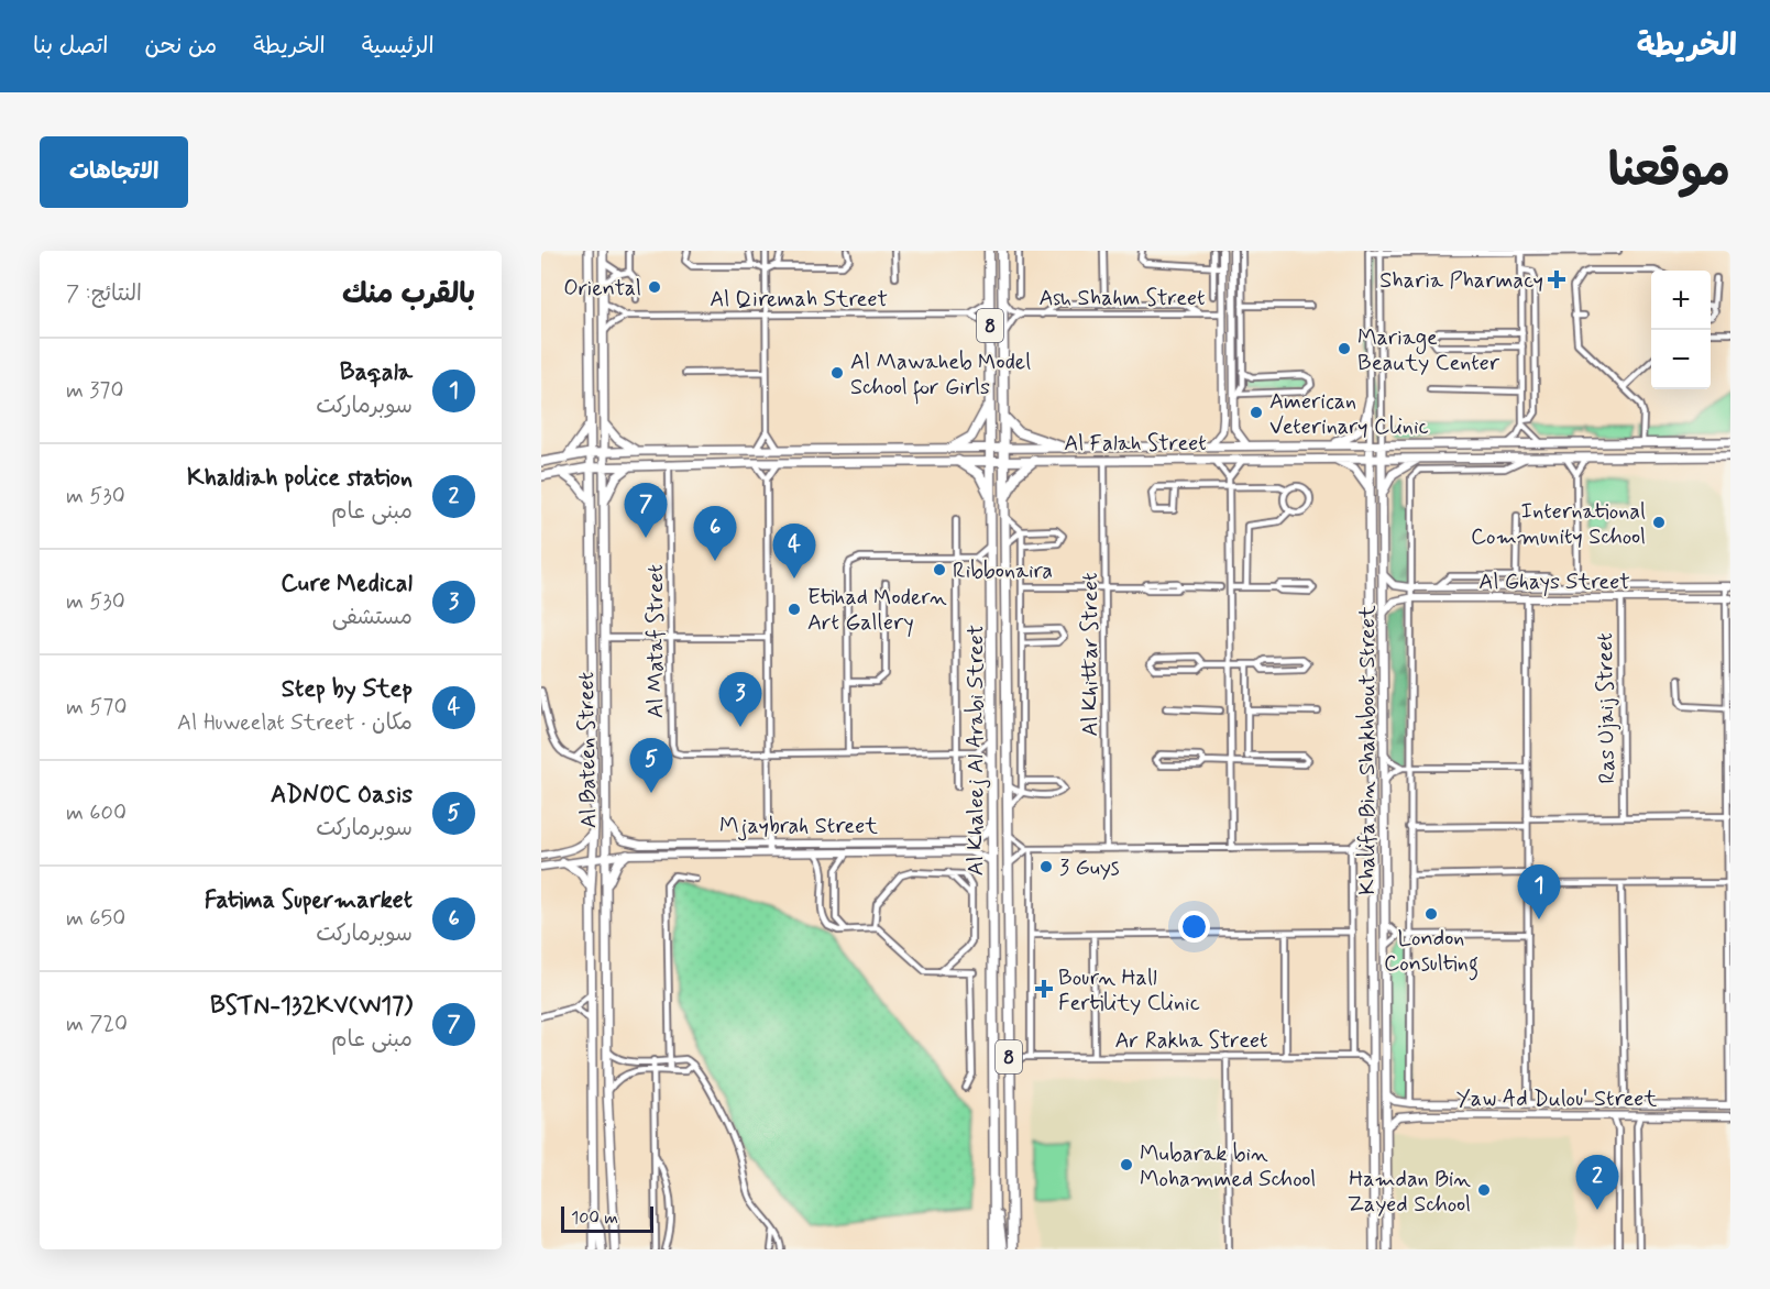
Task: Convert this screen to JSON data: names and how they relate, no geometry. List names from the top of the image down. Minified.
{"streets":{"highway":["8","Al Khaleej Al Arabi Street"],"main road":["Al Falah Street","Al Bateen Street","Khalifa Bin Shakhbout Street"],"street":["Ash Shahm Street","Al Qiremah Street","Al Ghays Street","Al Mataf Street","Al Khittar Street","Ras Ujaij Street","Mjaybrah Street","Ar Rakha Street","Yaw Ad Dulou' Street"]},"crossings":[["Ash Shahm Street","Al Khaleej Al Arabi Street"],["Al Qiremah Street","Al Bateen Street"],["Al Falah Street","Al Mataf Street"],["Al Falah Street","Al Khittar Street"],["Al Falah Street","Al Bateen Street"],["Al Falah Street","Al Khaleej Al Arabi Street"],["Al Falah Street","Khalifa Bin Shakhbout Street"],["Al Ghays Street","Ras Ujaij Street"],["Al Ghays Street","Khalifa Bin Shakhbout Street"],["Al Mataf Street","Al Khaleej Al Arabi Street"],["Al Bateen Street","Mjaybrah Street"],["Al Khaleej Al Arabi Street","Mjaybrah Street"],["Khalifa Bin Shakhbout Street","Yaw Ad Dulou' Street"]],"places":{"health":["Sharia Pharmacy","Bourn Hall Fertility Clinic"],"other":["Oriental","Mariage Beauty Center","Al Mawaheb Model School for Girls","American Veterinary Clinic","International Community School","Ribbonaira","Etihad Modern Art Gallery","3 Guys","London Consulting","Mubarak bin Mohammed School","Hamdan Bin Zayed School"]},"scale_bar":"100 m","page":{"header":"الخريطة","nav":["الرئيسية","الخريطة","من نحن","اتصل بنا"],"title":"موقعنا","buttons":"الاتجاهات","heading":["بالقرب منك","النتائج: 7"],"map_buttons":["+","−"],"list":[{"mark":"1","name":"Baqala","note":"سوبرماركت","value":"370 m"},{"mark":"2","name":"Khaldiah police station","note":"مبنى عام","value":"530 m"},{"mark":"3","name":"Cure Medical","note":"مستشفى","value":"530 m"},{"mark":"4","name":"Step by Step","note":"مكان · Al Huweelat Street","value":"570 m"},{"mark":"5","name":"ADNOC Oasis","note":"سوبرماركت","value":"600 m"},{"mark":"6","name":"Fatima Supermarket","note":"سوبرماركت","value":"650 m"},{"mark":"7","name":"BSTN-132KV(W17)","note":"مبنى عام","value":"720 m"}],"pins":["7","6","4","3","5","1","2"],"scale":"100 m"}}
